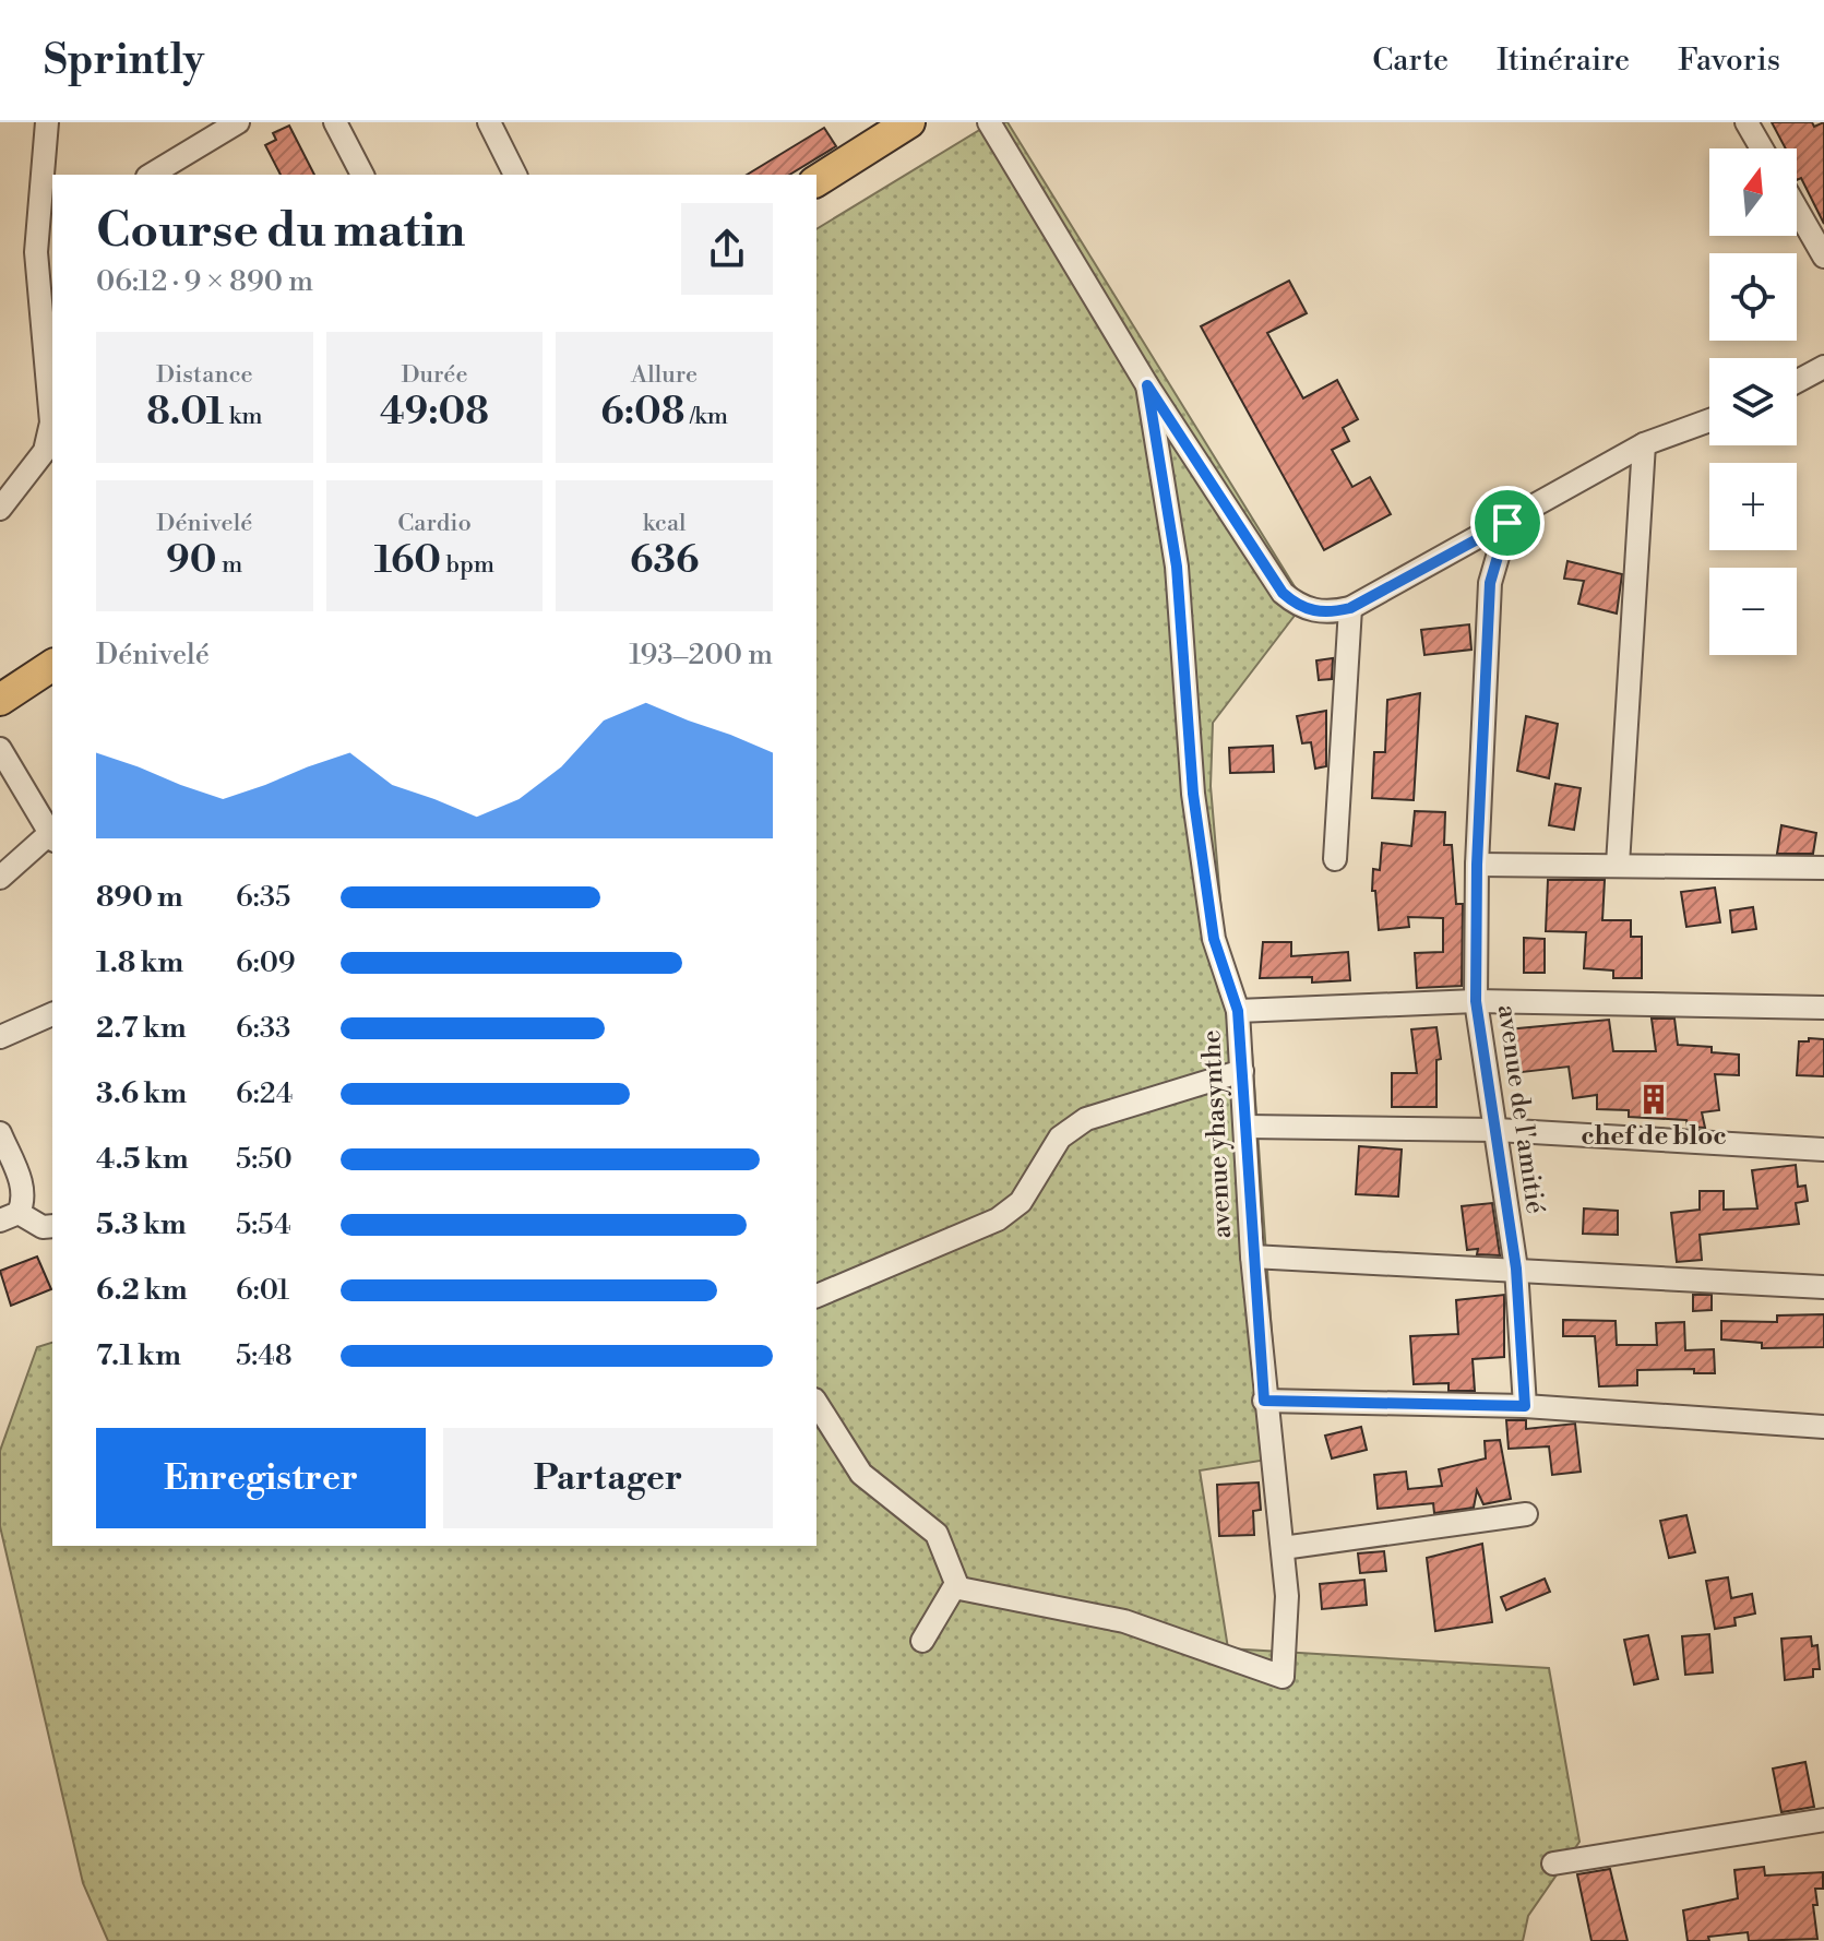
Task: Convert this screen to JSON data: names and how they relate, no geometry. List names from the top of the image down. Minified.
{"streets":{"street":["avenue de l'amitié","avenue yhasynthe"]},"places":{"building":["chef de bloc"]},"north":"top","page":{"header":"Sprintly","nav":["Carte","Itinéraire","Favoris"],"map_buttons":["+","−"],"heading":["Course du matin","06:12 · 9 × 890 m"],"stats":[["Distance","8.01 km"],["Durée","49:08"],["Allure","6:08 /km"],["Dénivelé","90 m"],["Cardio","160 bpm"],["kcal","636"]],"chart":["Dénivelé","193–200 m"],"list":[{"name":"890 m","note":"6:35"},{"name":"1.8 km","note":"6:09"},{"name":"2.7 km","note":"6:33"},{"name":"3.6 km","note":"6:24"},{"name":"4.5 km","note":"5:50"},{"name":"5.3 km","note":"5:54"},{"name":"6.2 km","note":"6:01"},{"name":"7.1 km","note":"5:48"}],"buttons":["Enregistrer","Partager"]}}
